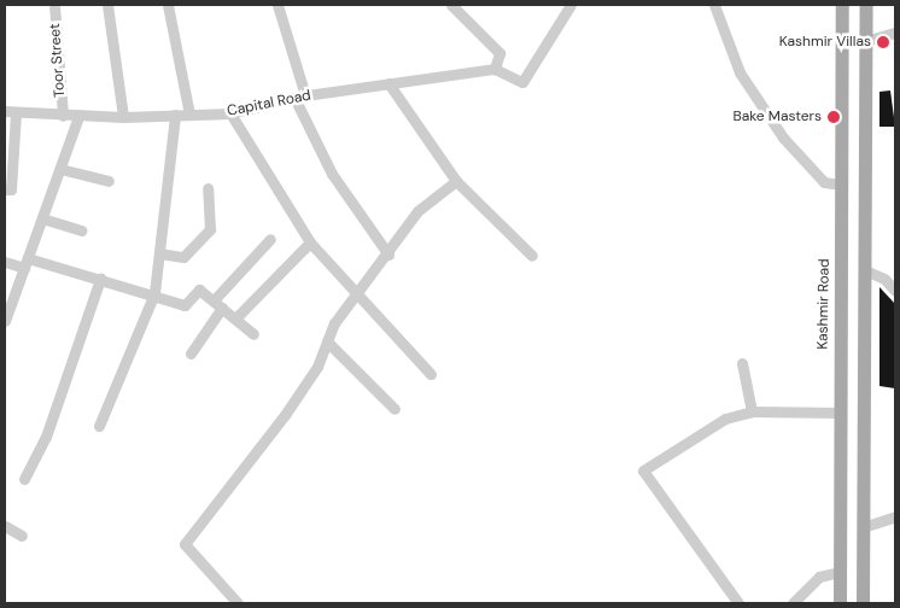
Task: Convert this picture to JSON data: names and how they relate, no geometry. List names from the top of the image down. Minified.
{"streets":{"main road":["Kashmir Road"],"street":["Toor Street","Capital Road"]},"crossings":[["Toor Street","Capital Road"]],"places":["Kashmir Villas","Bake Masters"]}
